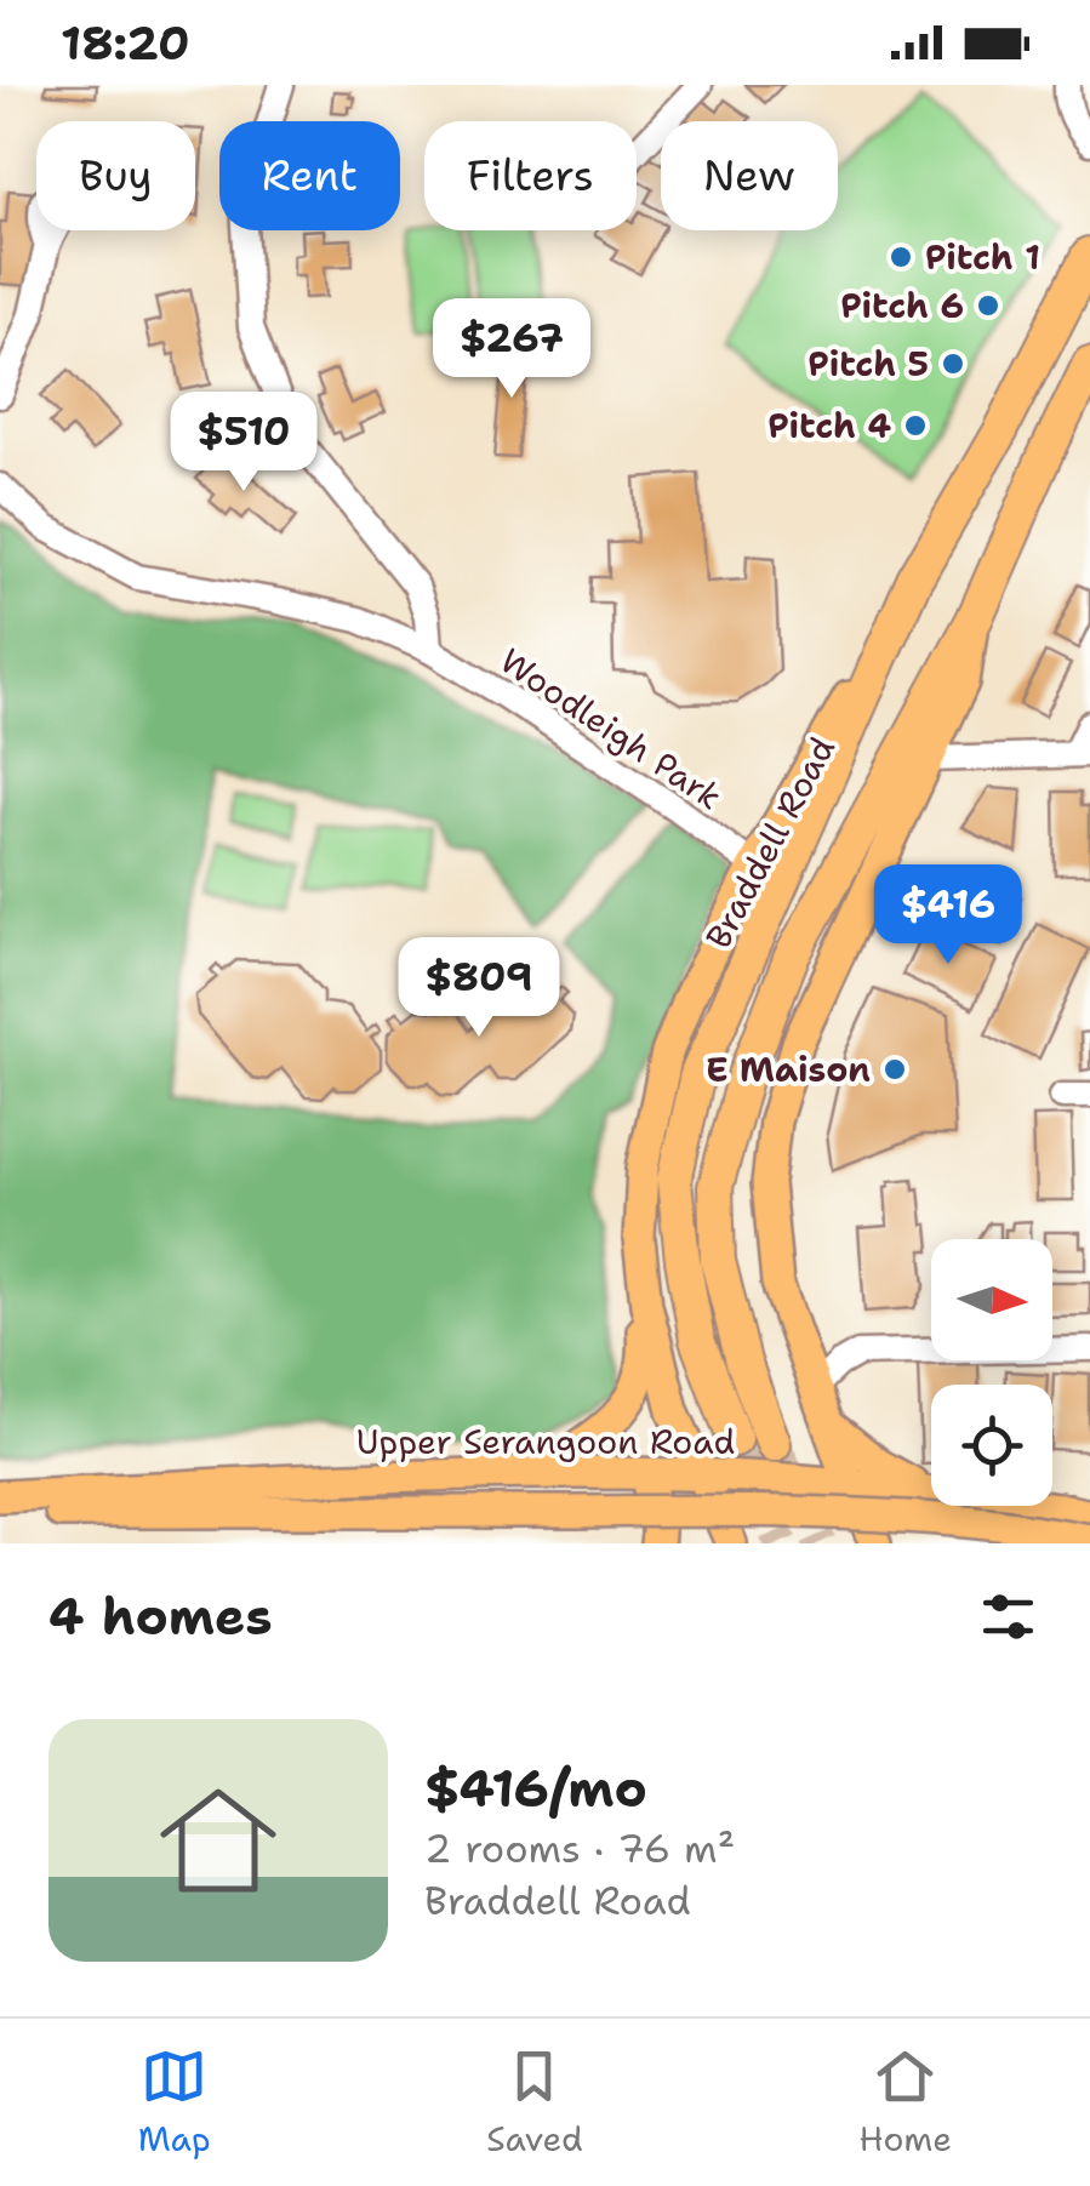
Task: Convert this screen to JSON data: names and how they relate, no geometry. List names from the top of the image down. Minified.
{"streets":{"highway":["Braddell Road"],"main road":["Upper Serangoon Road"],"street":["Woodleigh Park"]},"crossings":[["Woodleigh Park","Braddell Road"],["Braddell Road","Upper Serangoon Road"]],"places":["Pitch 1","Pitch 6","Pitch 5","Pitch 4","E Maison"],"north":"right","page":{"status":"18:20","chip":["Buy","Rent","Filters","New"],"price":["$267","$510","$416","$809"],"heading":"4 homes","list":[{"name":"$416/mo","note":"2 rooms · 76 m² · Braddell Road"}],"tabs":["Map","Saved","Home"]}}
